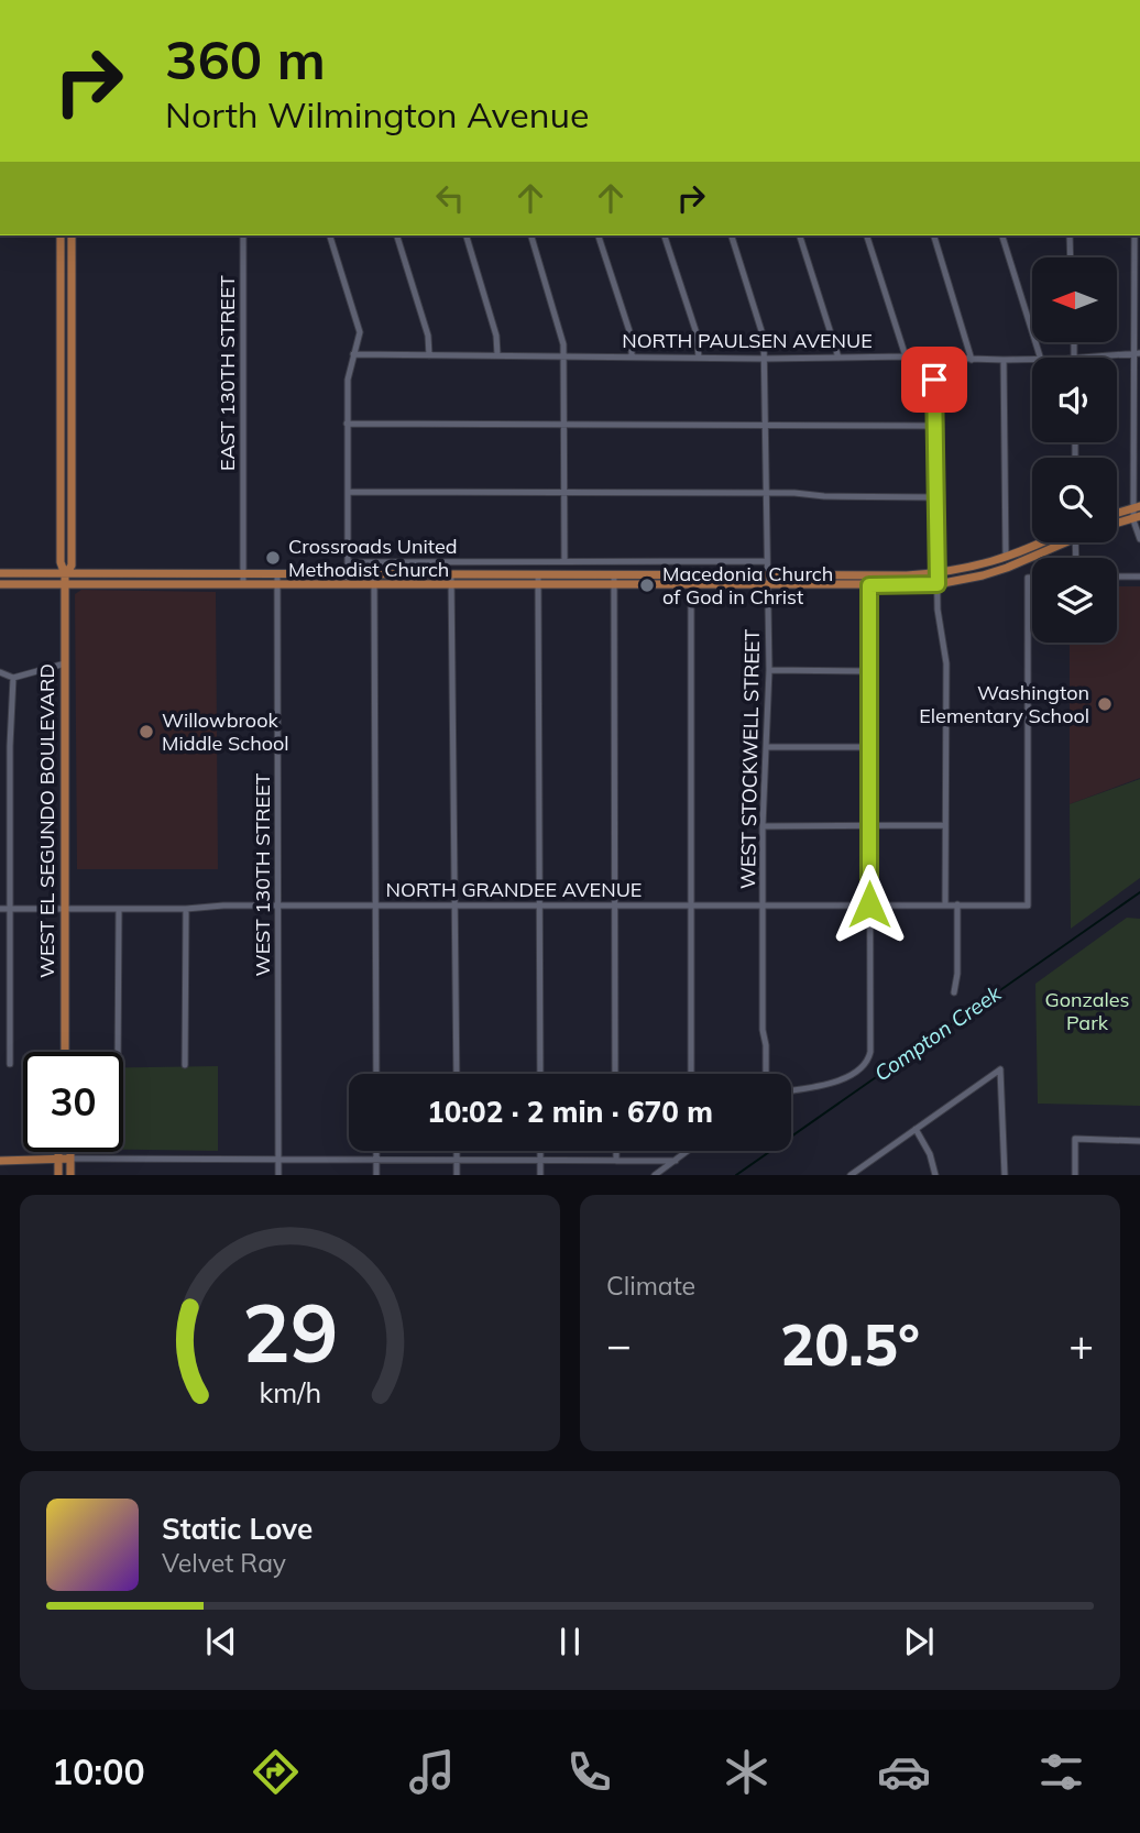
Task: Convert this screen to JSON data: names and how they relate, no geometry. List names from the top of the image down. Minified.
{"streets":{"main road":["WEST EL SEGUNDO BOULEVARD"],"street":["NORTH PAULSEN AVENUE","EAST 130TH STREET","WEST STOCKWELL STREET","WEST 130TH STREET","NORTH GRANDEE AVENUE"]},"crossings":[["NORTH PAULSEN AVENUE","WEST STOCKWELL STREET"],["WEST STOCKWELL STREET","NORTH GRANDEE AVENUE"],["WEST EL SEGUNDO BOULEVARD","NORTH GRANDEE AVENUE"],["WEST 130TH STREET","NORTH GRANDEE AVENUE"]],"water":["Compton Creek"],"parks":["Gonzales Park"],"places":["Crossroads United Methodist Church","Macedonia Church of God in Christ","Washington Elementary School","Willowbrook Middle School"],"north":"left","page":{"turn":["360 m","North Wilmington Avenue"],"limit":"30","trip":"10:02 · 2 min · 670 m","tile":"Climate","heat":["−","20.5°","+"],"song":["Static Love","Velvet Ray"],"tabs":"10:00","gauge":["29","km/h"]}}
